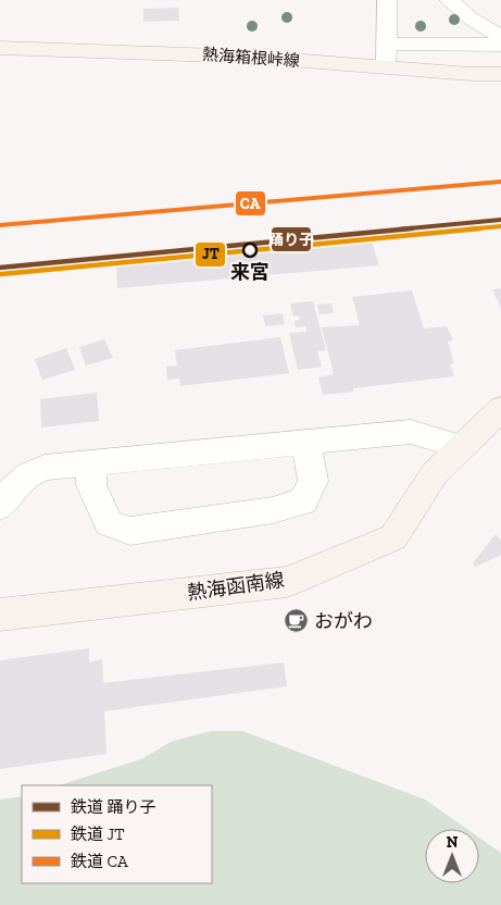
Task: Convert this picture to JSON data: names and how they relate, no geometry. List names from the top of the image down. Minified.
{"streets":{"main road":["熱海箱根峠線","熱海函南線"]},"places":{"other":["来宮"],"cafe":["おがわ"]},"lines":["rail line CA","rail line 踊り子","rail line JT"],"legend":["鉄道 踊り子","鉄道 JT","鉄道 CA"],"north":"top"}
